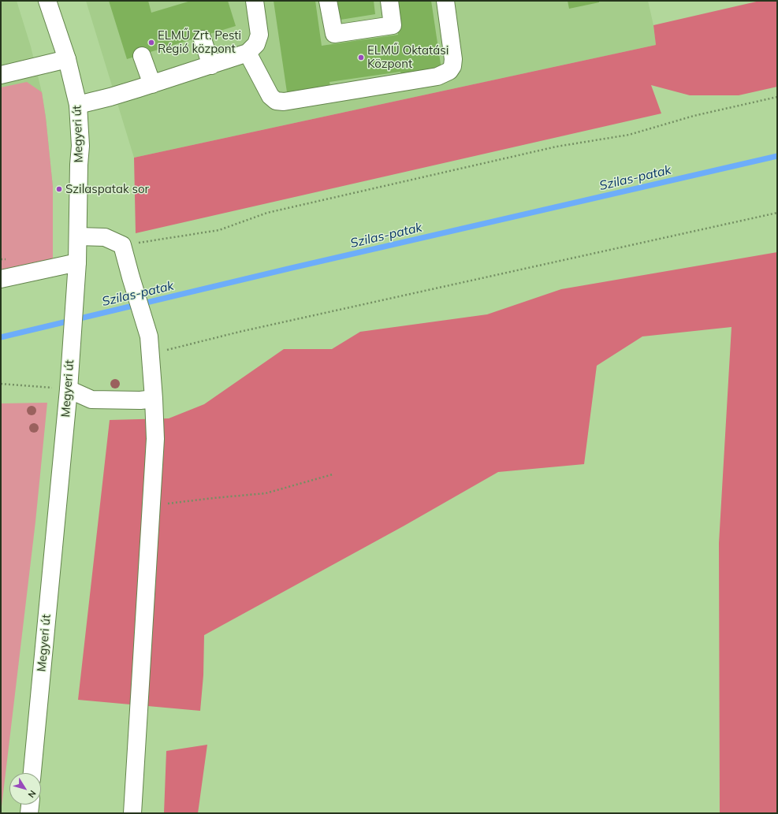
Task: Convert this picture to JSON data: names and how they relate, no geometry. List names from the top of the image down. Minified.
{"streets":{"main road":["Megyeri út"]},"water":["Szilas-patak"],"places":["ELMŰ Zrt. Pesti Régió központ","ELMŰ Oktatási Központ","Szilaspatak sor"],"north":"bottom right"}
